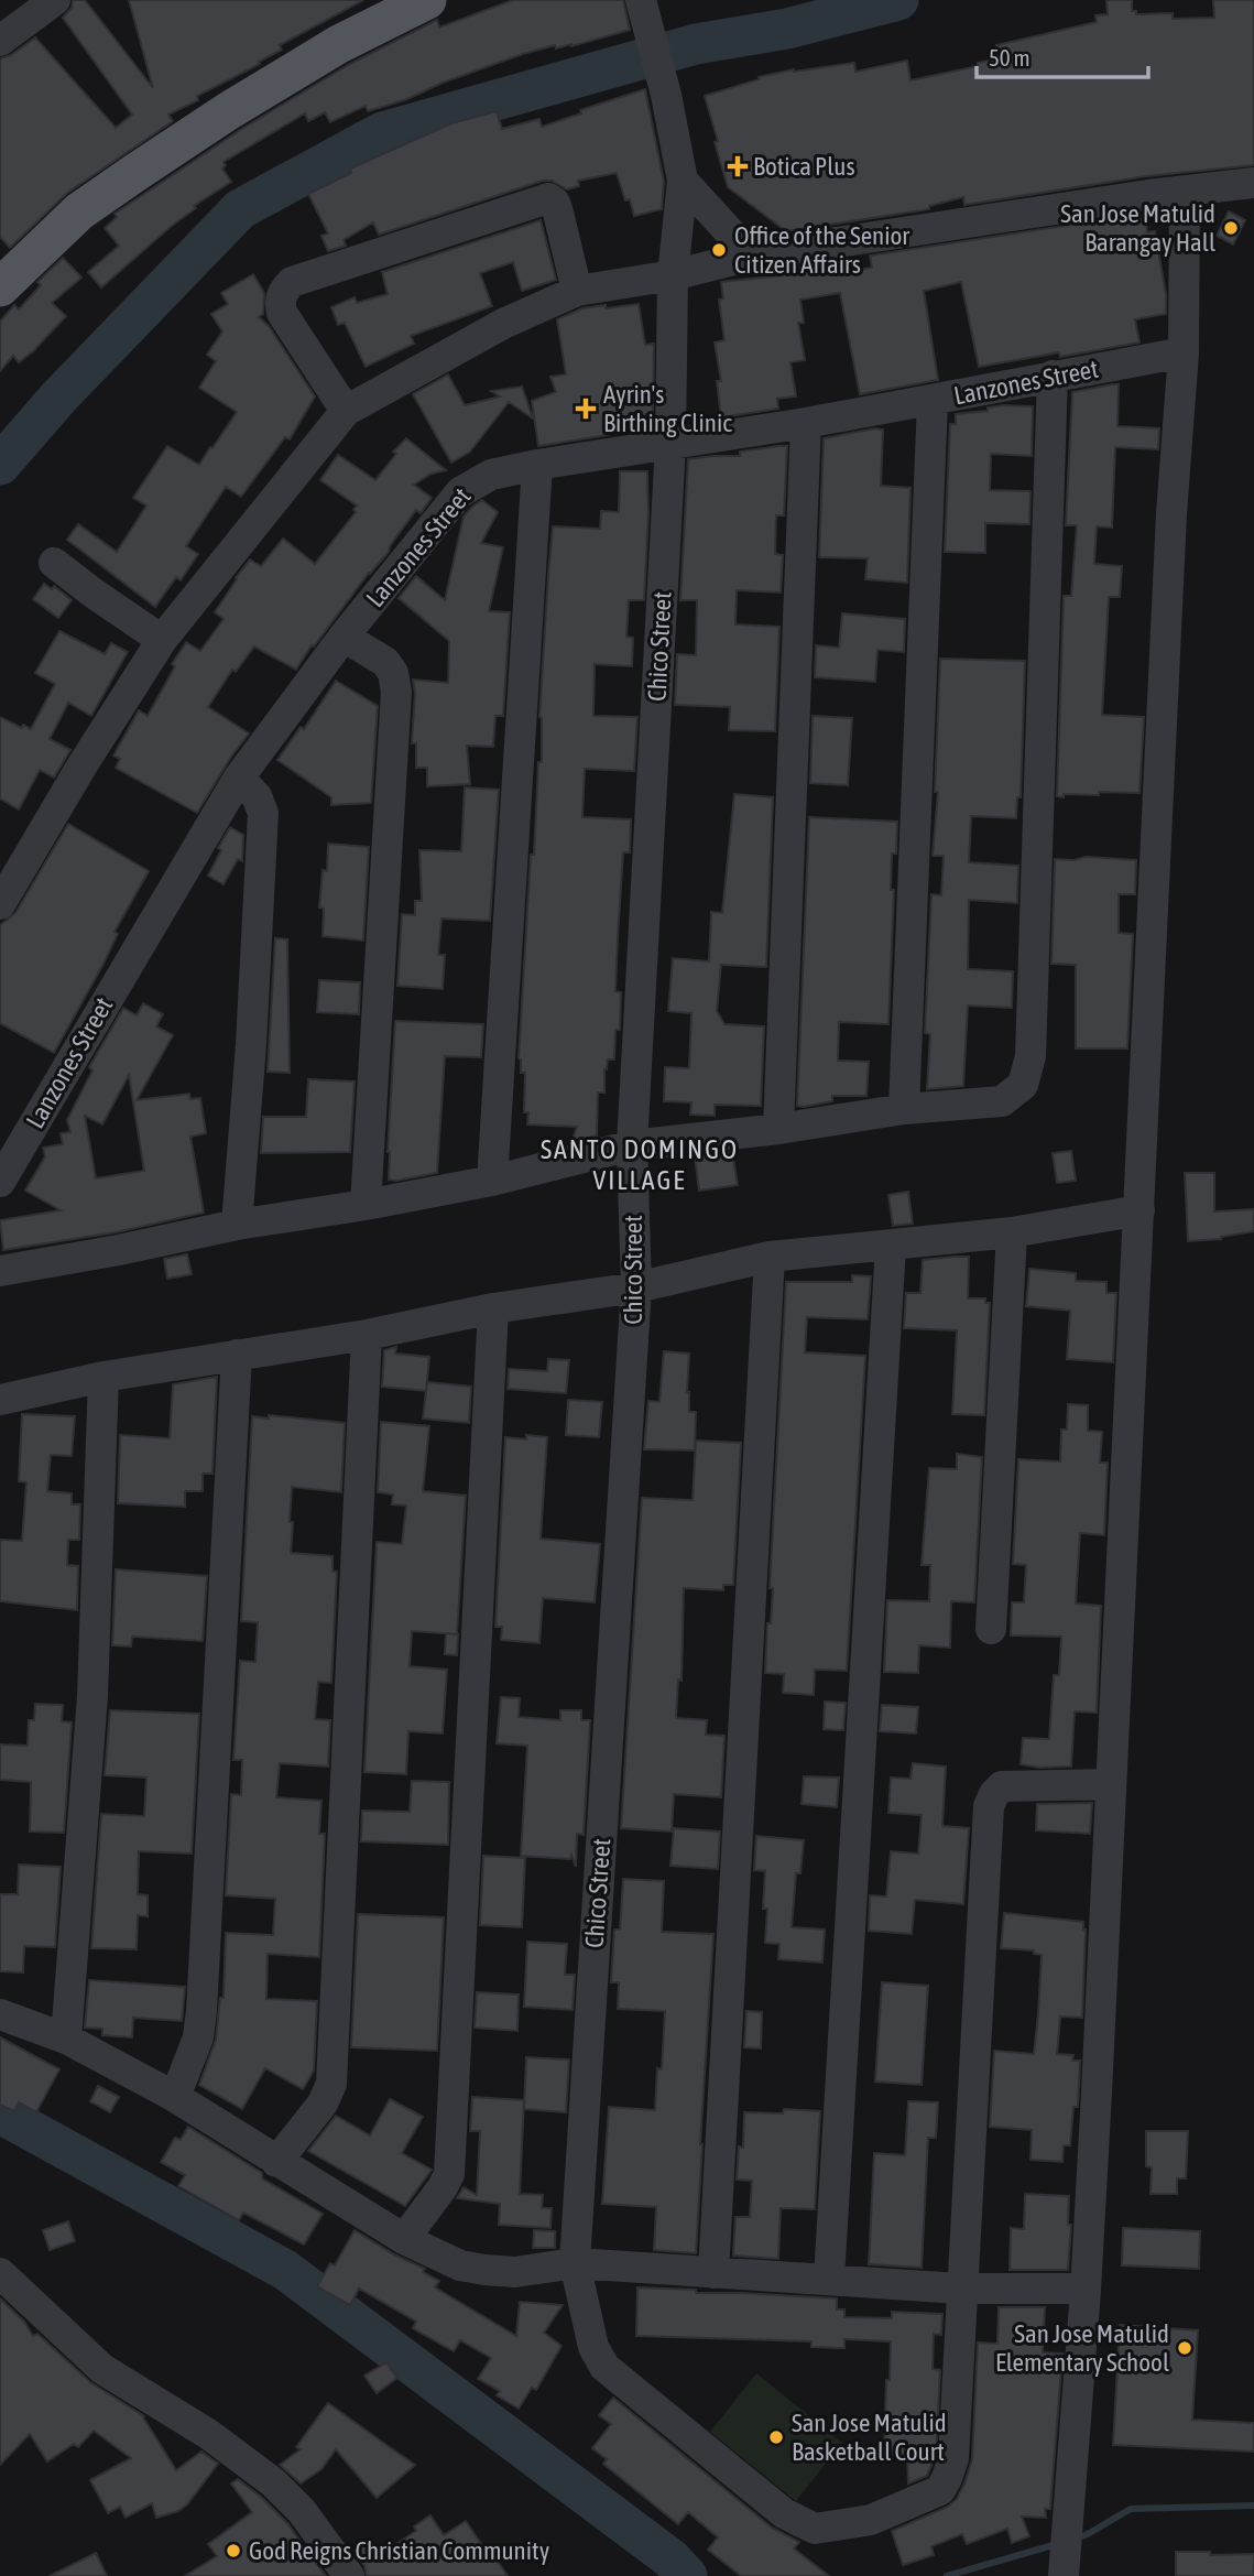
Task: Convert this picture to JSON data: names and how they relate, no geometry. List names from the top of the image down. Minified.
{"streets":{"street":["Lanzones Street","Chico Street"]},"crossings":[["Lanzones Street","Chico Street"]],"districts":["SANTO DOMINGO VILLAGE"],"places":{"health":["Botica Plus","Ayrin's Birthing Clinic"],"other":["San Jose Matulid Barangay Hall","Office of the Senior Citizen Affairs","San Jose Matulid Elementary School","San Jose Matulid Basketball Court","God Reigns Christian Community"]},"scale_bar":"50 m"}
